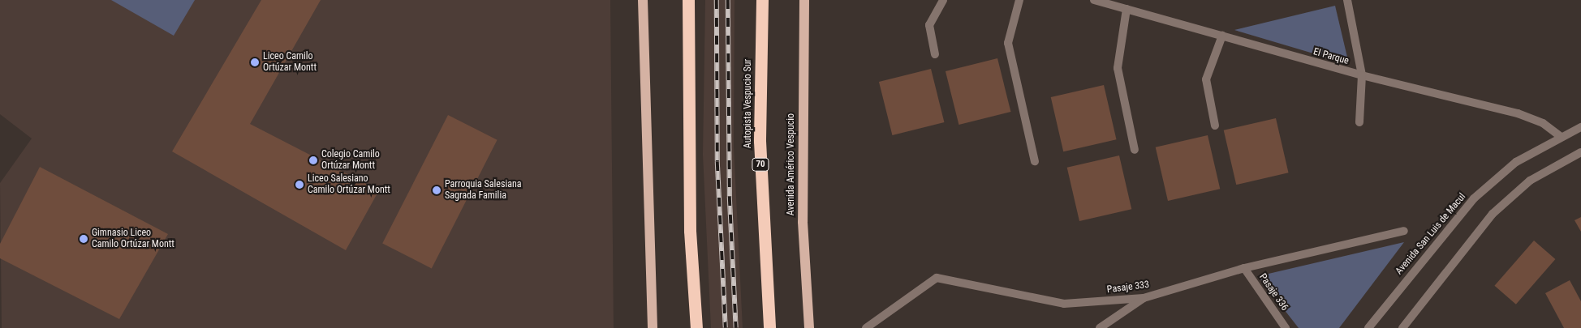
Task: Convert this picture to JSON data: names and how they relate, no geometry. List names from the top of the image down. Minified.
{"streets":{"highway":["Autopista Vespucio Sur","70"],"main road":["Avenida Américo Vespucio"],"street":["El Parque","Avenida San Luis de Macul","Pasaje 333","Pasaje 336"]},"crossings":[["El Parque","Avenida San Luis de Macul"],["Pasaje 333","Pasaje 336"]],"places":["Liceo Camilo Ortúzar Montt","Colegio Camilo Ortúzar Montt","Liceo Salesiano Camilo Ortúzar Montt","Parroquia Salesiana Sagrada Familia","Gimnasio Liceo Camilo Ortúzar Montt"]}
